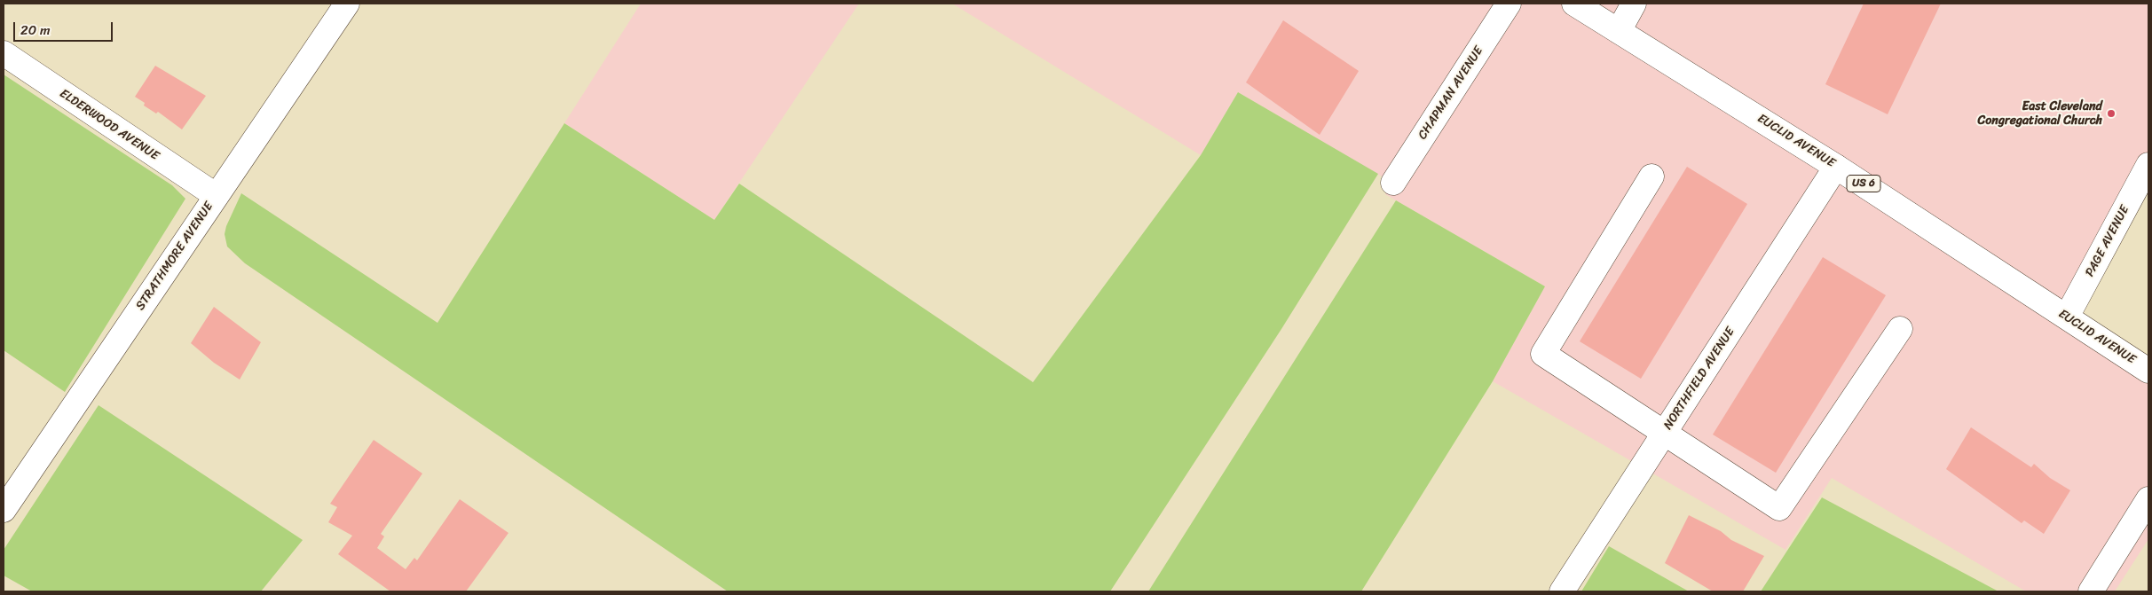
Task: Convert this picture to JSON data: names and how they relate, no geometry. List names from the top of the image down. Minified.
{"streets":{"street":["CHAPMAN AVENUE","ELDERWOOD AVENUE","EUCLID AVENUE","US 6","PAGE AVENUE","STRATHMORE AVENUE","NORTHFIELD AVENUE"]},"crossings":[["ELDERWOOD AVENUE","STRATHMORE AVENUE"],["EUCLID AVENUE","PAGE AVENUE"],["EUCLID AVENUE","NORTHFIELD AVENUE"]],"places":["East Cleveland Congregational Church"],"scale_bar":"20 m"}
